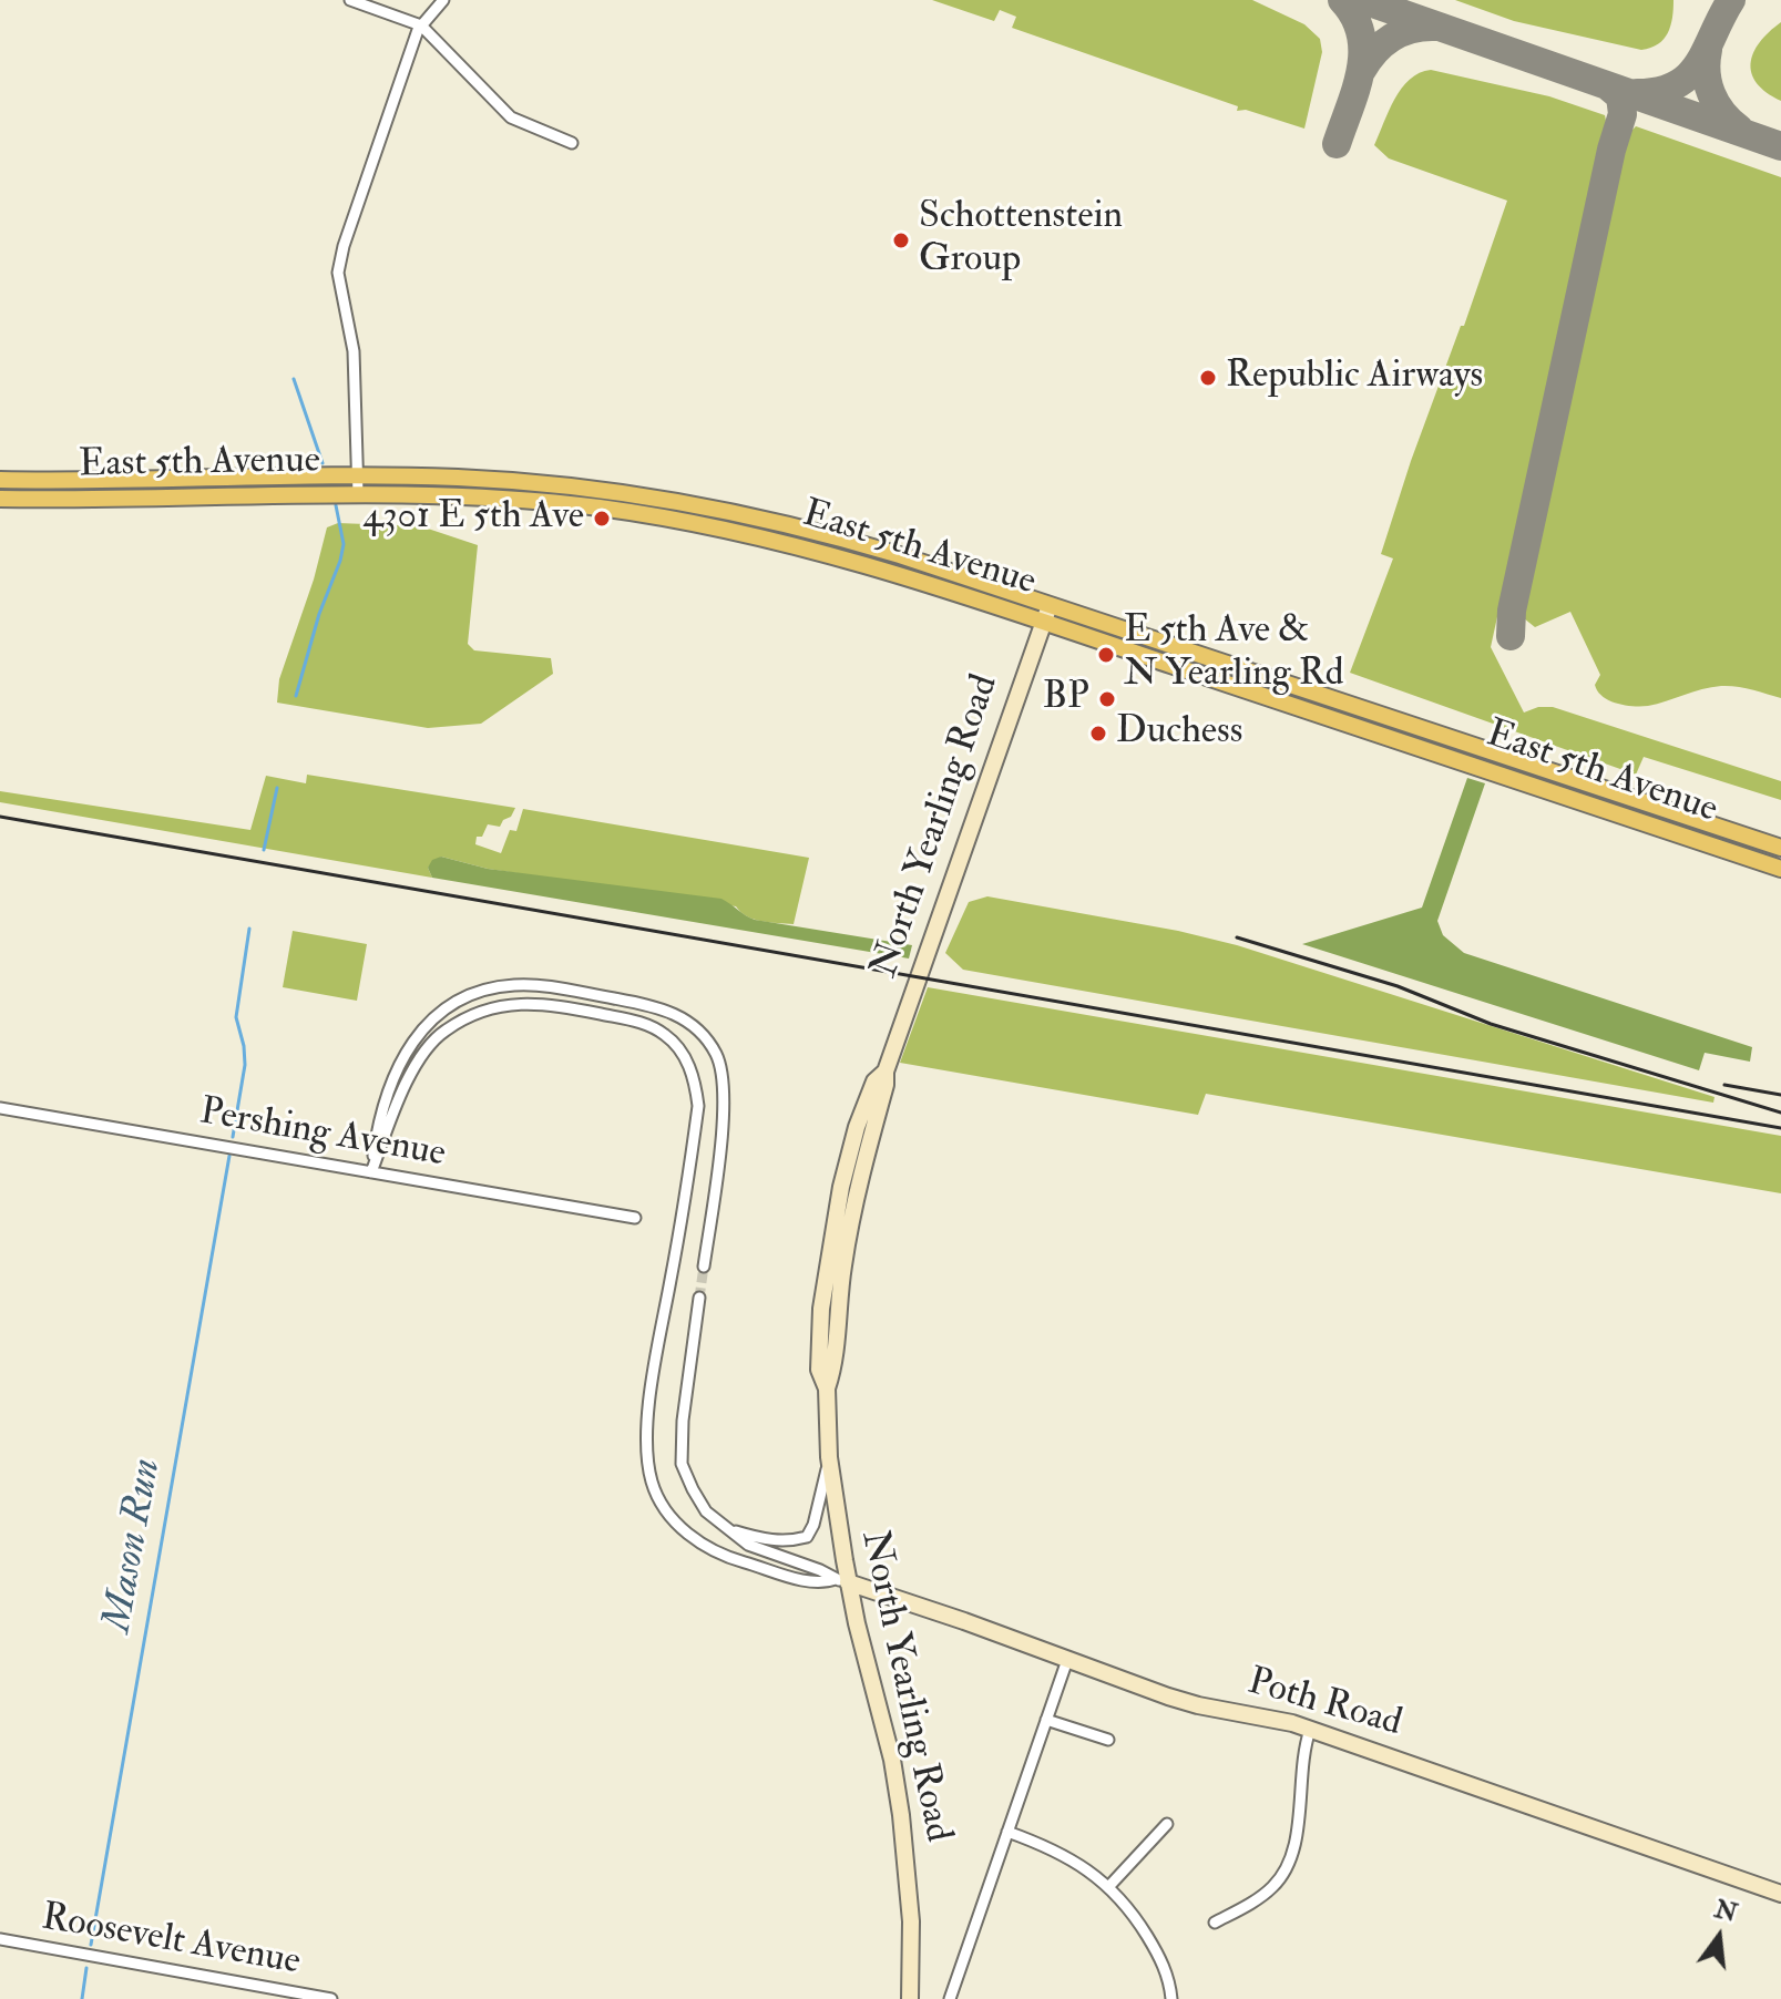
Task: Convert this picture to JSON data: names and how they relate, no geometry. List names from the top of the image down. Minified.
{"streets":{"main road":["East 5th Avenue","North Yearling Road","Poth Road"],"street":["Pershing Avenue","Roosevelt Avenue"]},"crossings":[["East 5th Avenue","North Yearling Road"],["North Yearling Road","Poth Road"]],"water":["Mason Run"],"places":["Schottenstein Group","Republic Airways","4301 E 5th Ave","E 5th Ave & N Yearling Rd","BP","Duchess"],"north":"top"}
